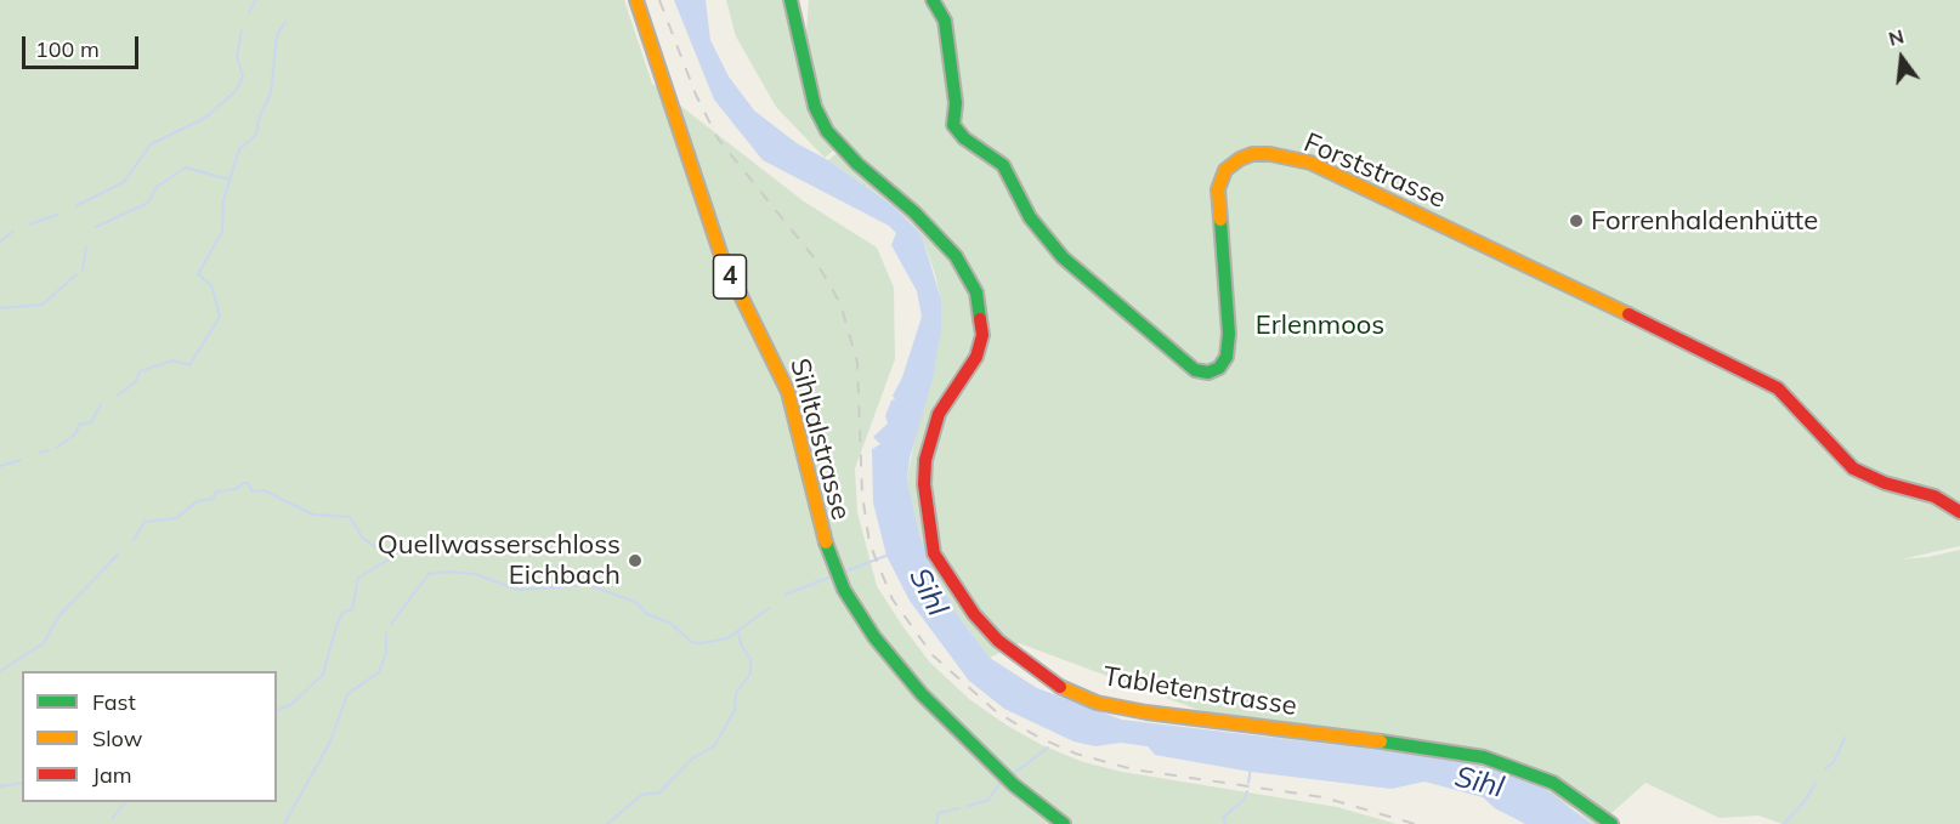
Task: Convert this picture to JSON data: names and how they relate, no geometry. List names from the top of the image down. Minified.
{"streets":{"street":["Forststrasse","4","Sihltalstrasse","Tabletenstrasse"]},"water":["Sihl"],"parks":["Erlenmoos"],"places":["Forrenhaldenhütte","Quellwasserschloss Eichbach"],"legend":["Fast","Slow","Jam"],"scale_bar":"100 m","north":"top"}
